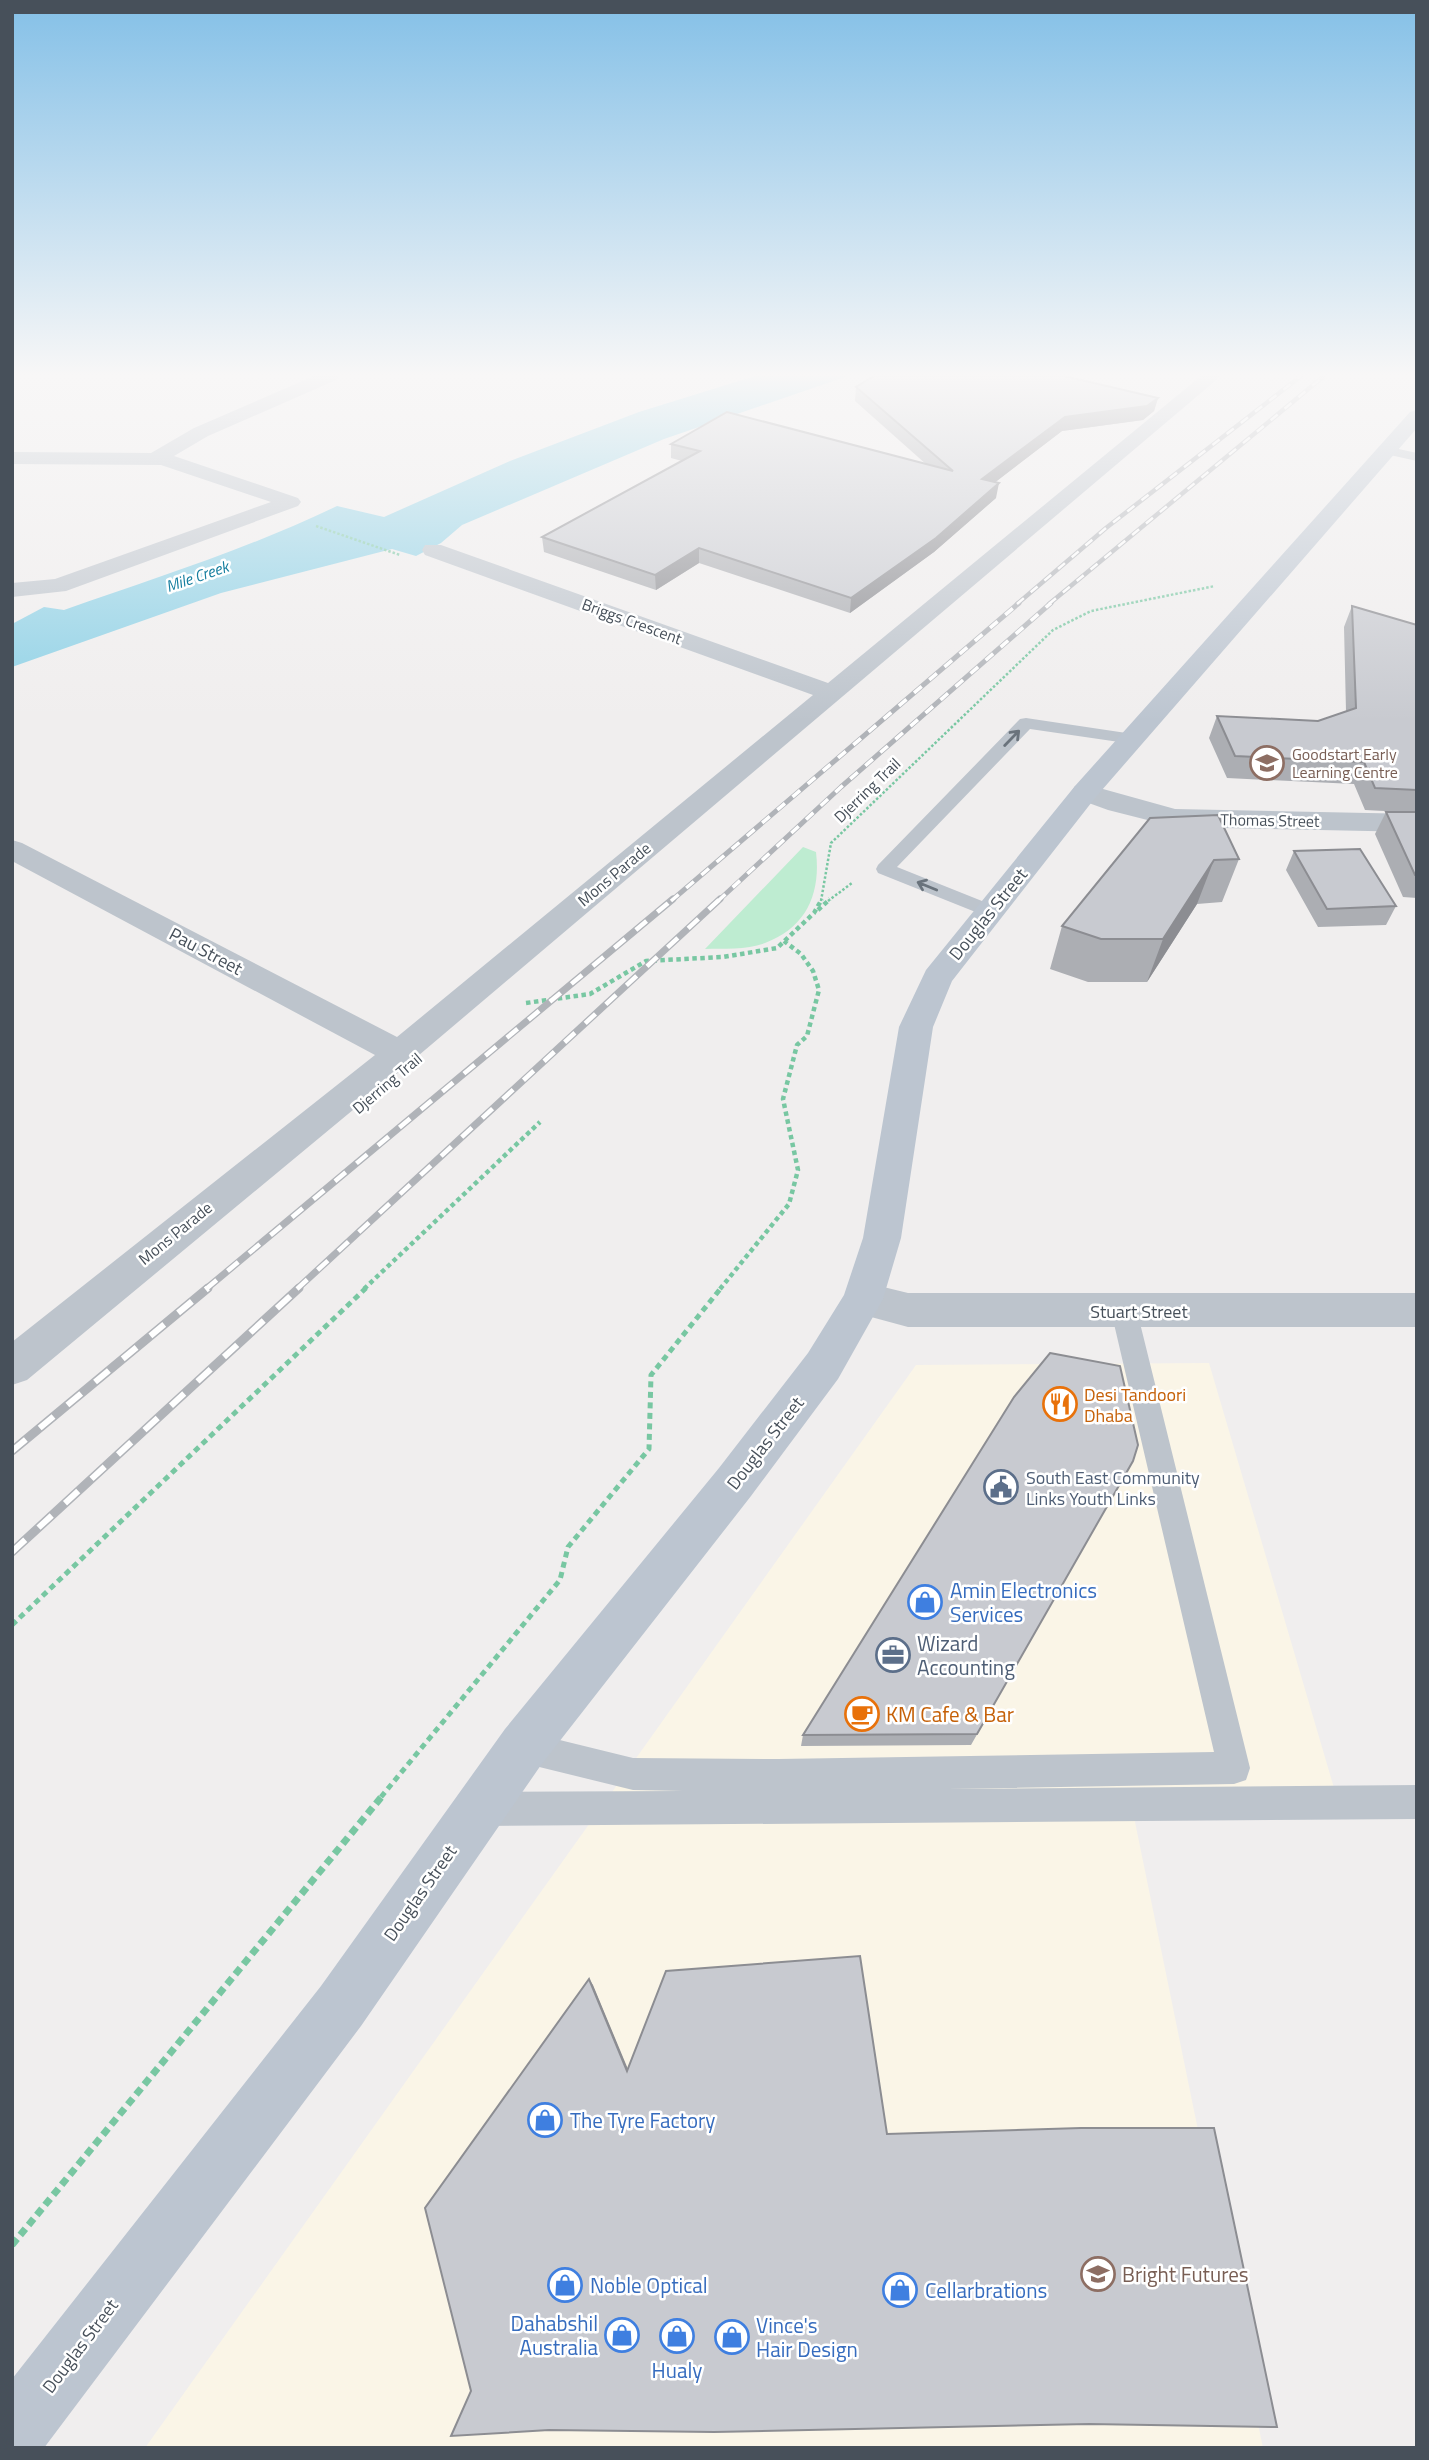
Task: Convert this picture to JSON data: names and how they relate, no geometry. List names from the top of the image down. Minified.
{"streets":{"main road":["Douglas Street"],"street":["Briggs Crescent","Thomas Street","Mons Parade","Pau Street","Stuart Street"],"path":["Djerring Trail"]},"crossings":[["Briggs Crescent","Mons Parade"],["Thomas Street","Douglas Street"],["Mons Parade","Pau Street"],["Douglas Street","Stuart Street"]],"water":["Mile Creek"],"places":{"school or university":["Goodstart Early Learning Centre","Bright Futures"],"restaurant":["Desi Tandoori Dhaba"],"public building":["South East Community Links Youth Links"],"shop":["Amin Electronics Services","The Tyre Factory","Noble Optical","Cellarbrations","Dahabshil Australia","Hualy","Vince's Hair Design"],"office":["Wizard Accounting"],"cafe":["KM Cafe & Bar"]}}
